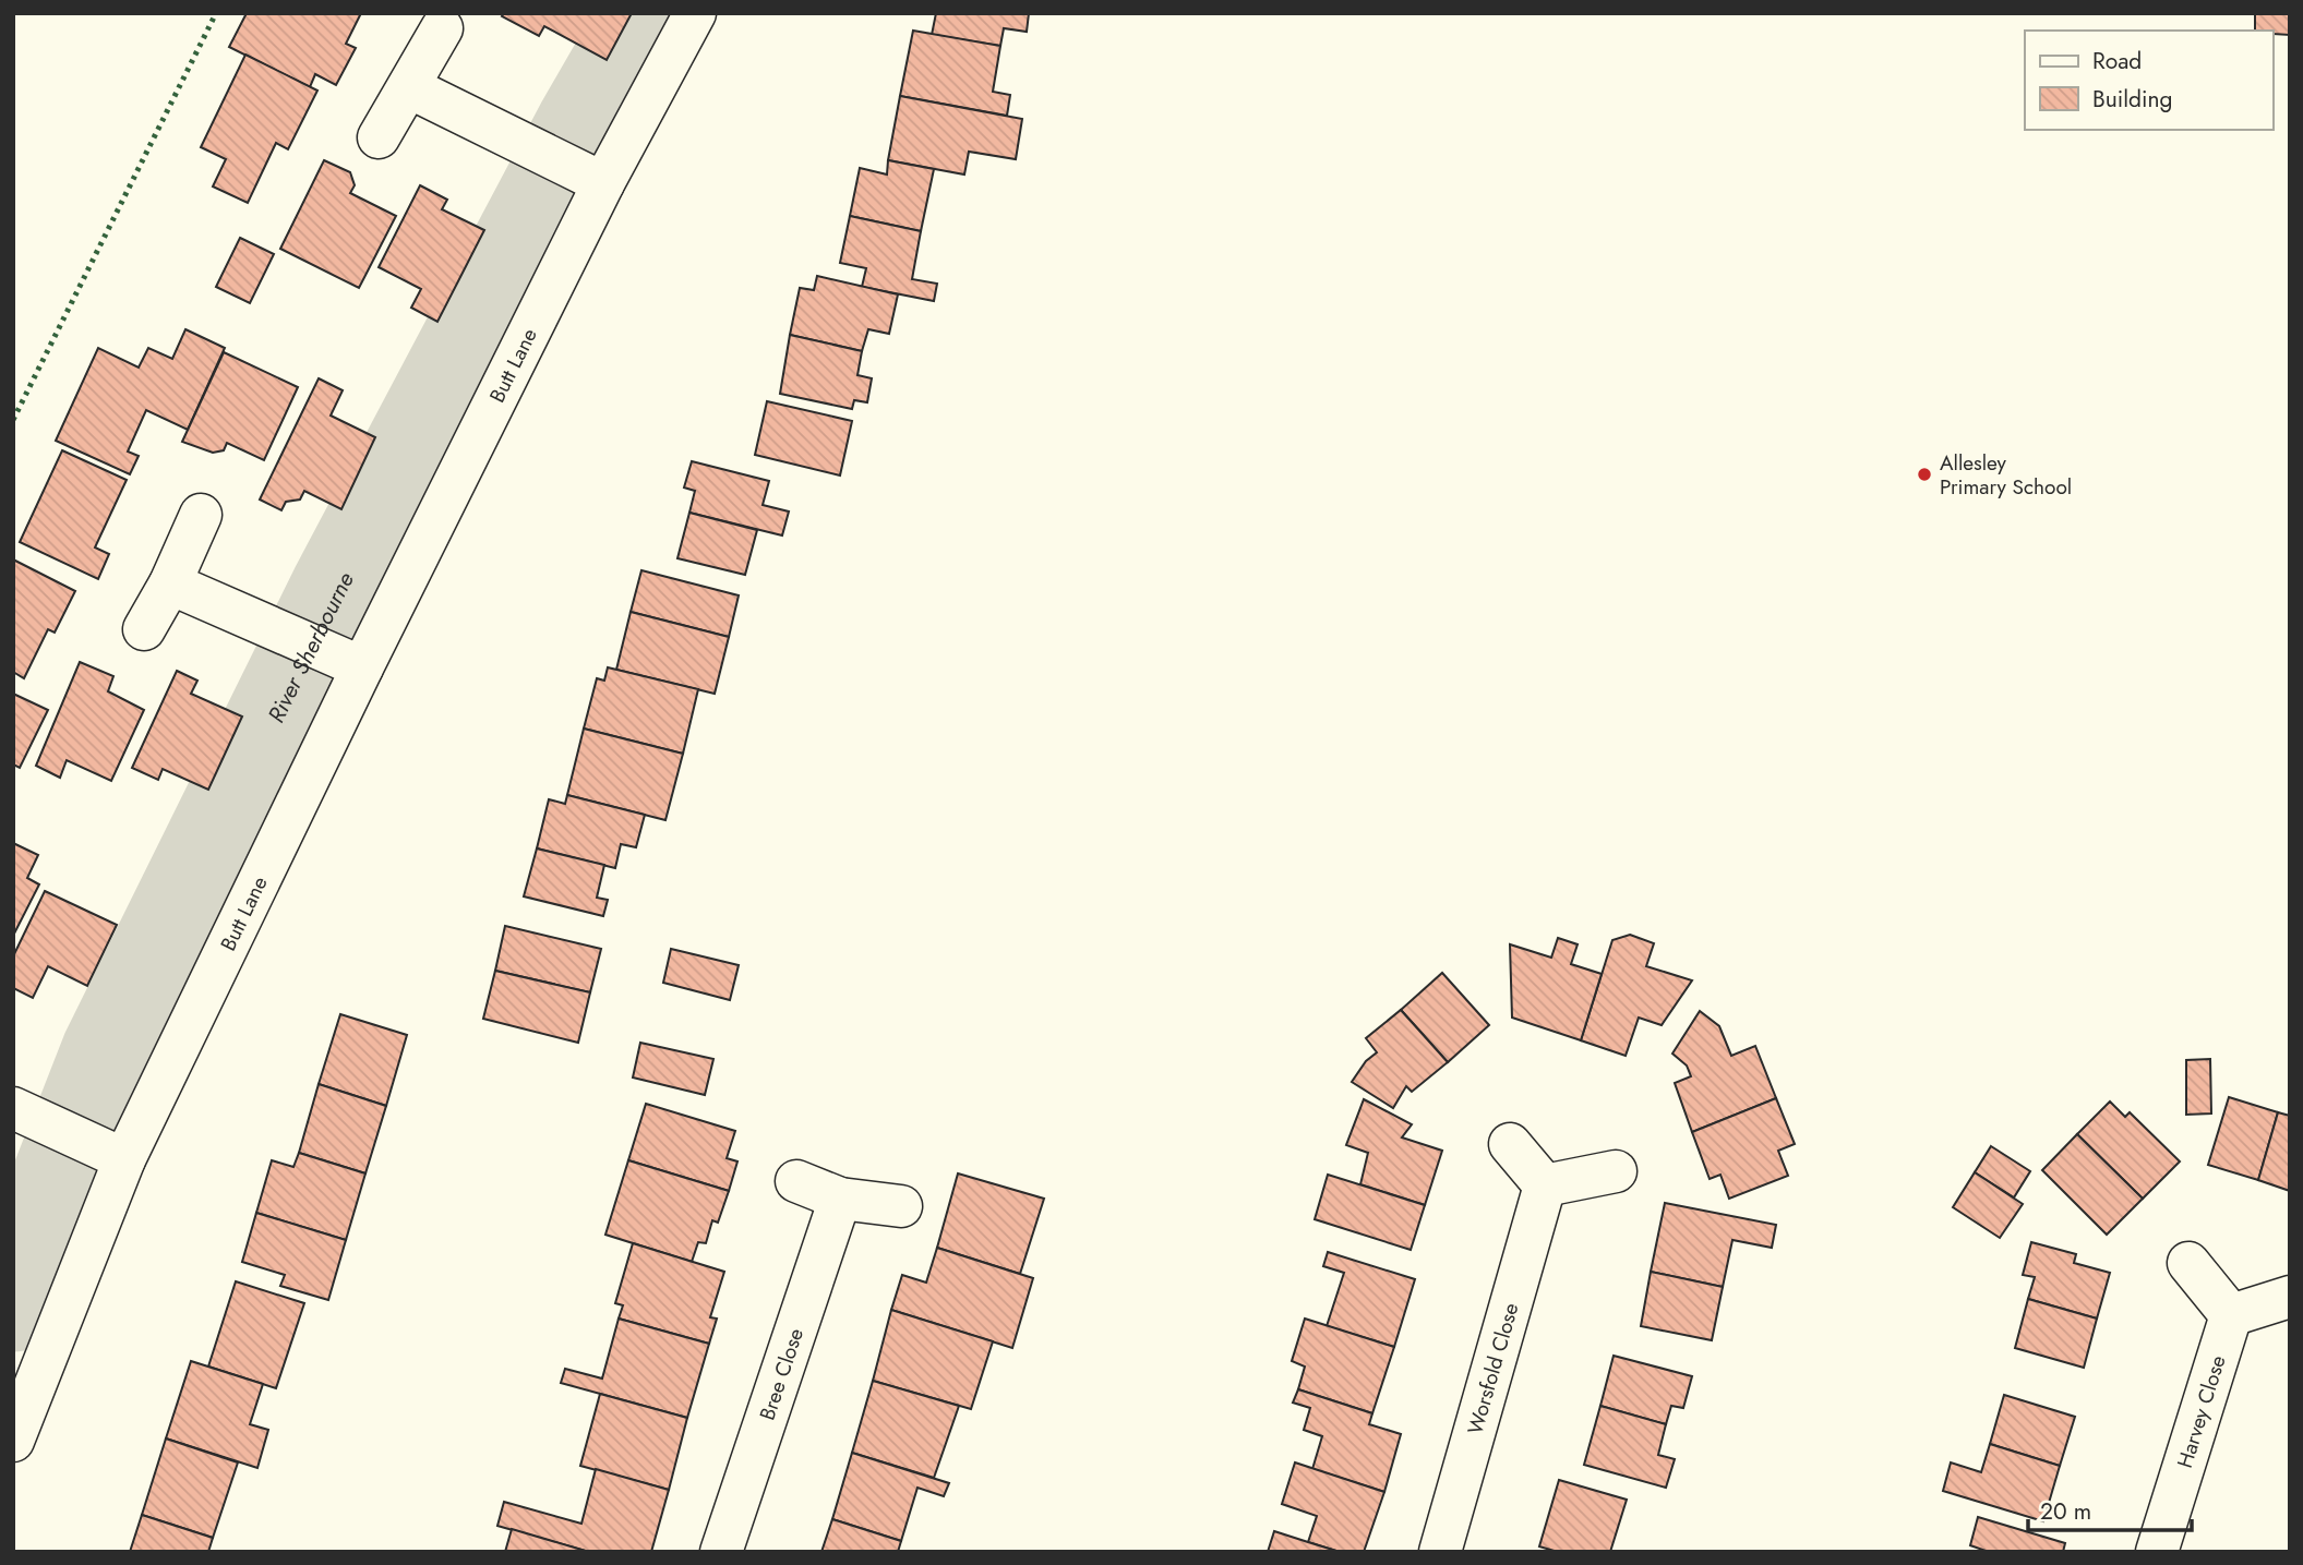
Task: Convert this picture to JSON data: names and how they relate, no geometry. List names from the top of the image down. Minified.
{"streets":{"street":["Butt Lane","Worsfold Close","Bree Close","Harvey Close"]},"water":["River Sherbourne"],"places":["Allesley Primary School"],"legend":["Road","Building"],"scale_bar":"20 m"}
